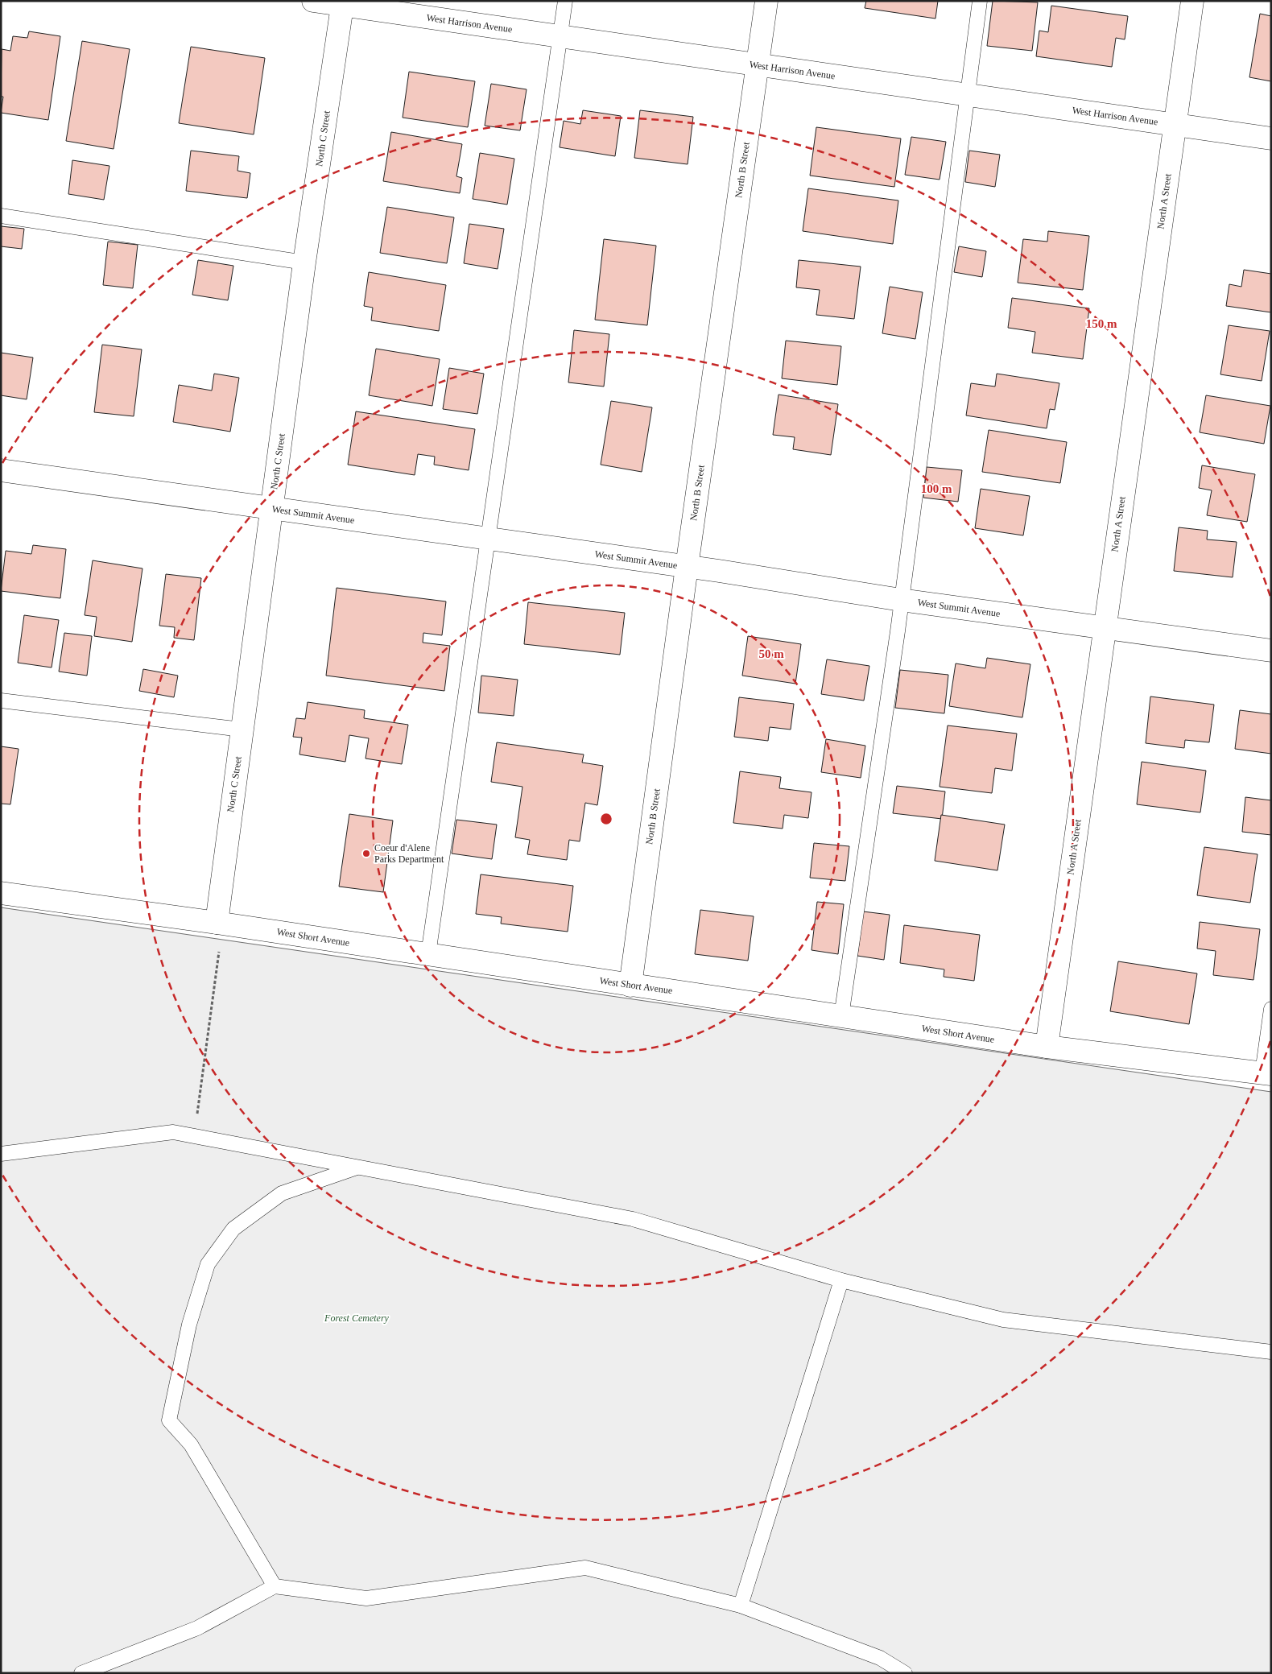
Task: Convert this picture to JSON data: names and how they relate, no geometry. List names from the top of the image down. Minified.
{"streets":{"street":["West Harrison Avenue","North C Street","North B Street","North A Street","West Summit Avenue","West Short Avenue"]},"crossings":[["West Harrison Avenue","North C Street"],["West Harrison Avenue","North B Street"],["West Harrison Avenue","North A Street"],["North C Street","West Summit Avenue"],["North C Street","West Short Avenue"],["North B Street","West Summit Avenue"],["North B Street","West Short Avenue"],["North A Street","West Summit Avenue"],["North A Street","West Short Avenue"]],"parks":["Forest Cemetery"],"places":["Coeur d'Alene Parks Department"],"rings":["150 m","100 m","50 m"]}
